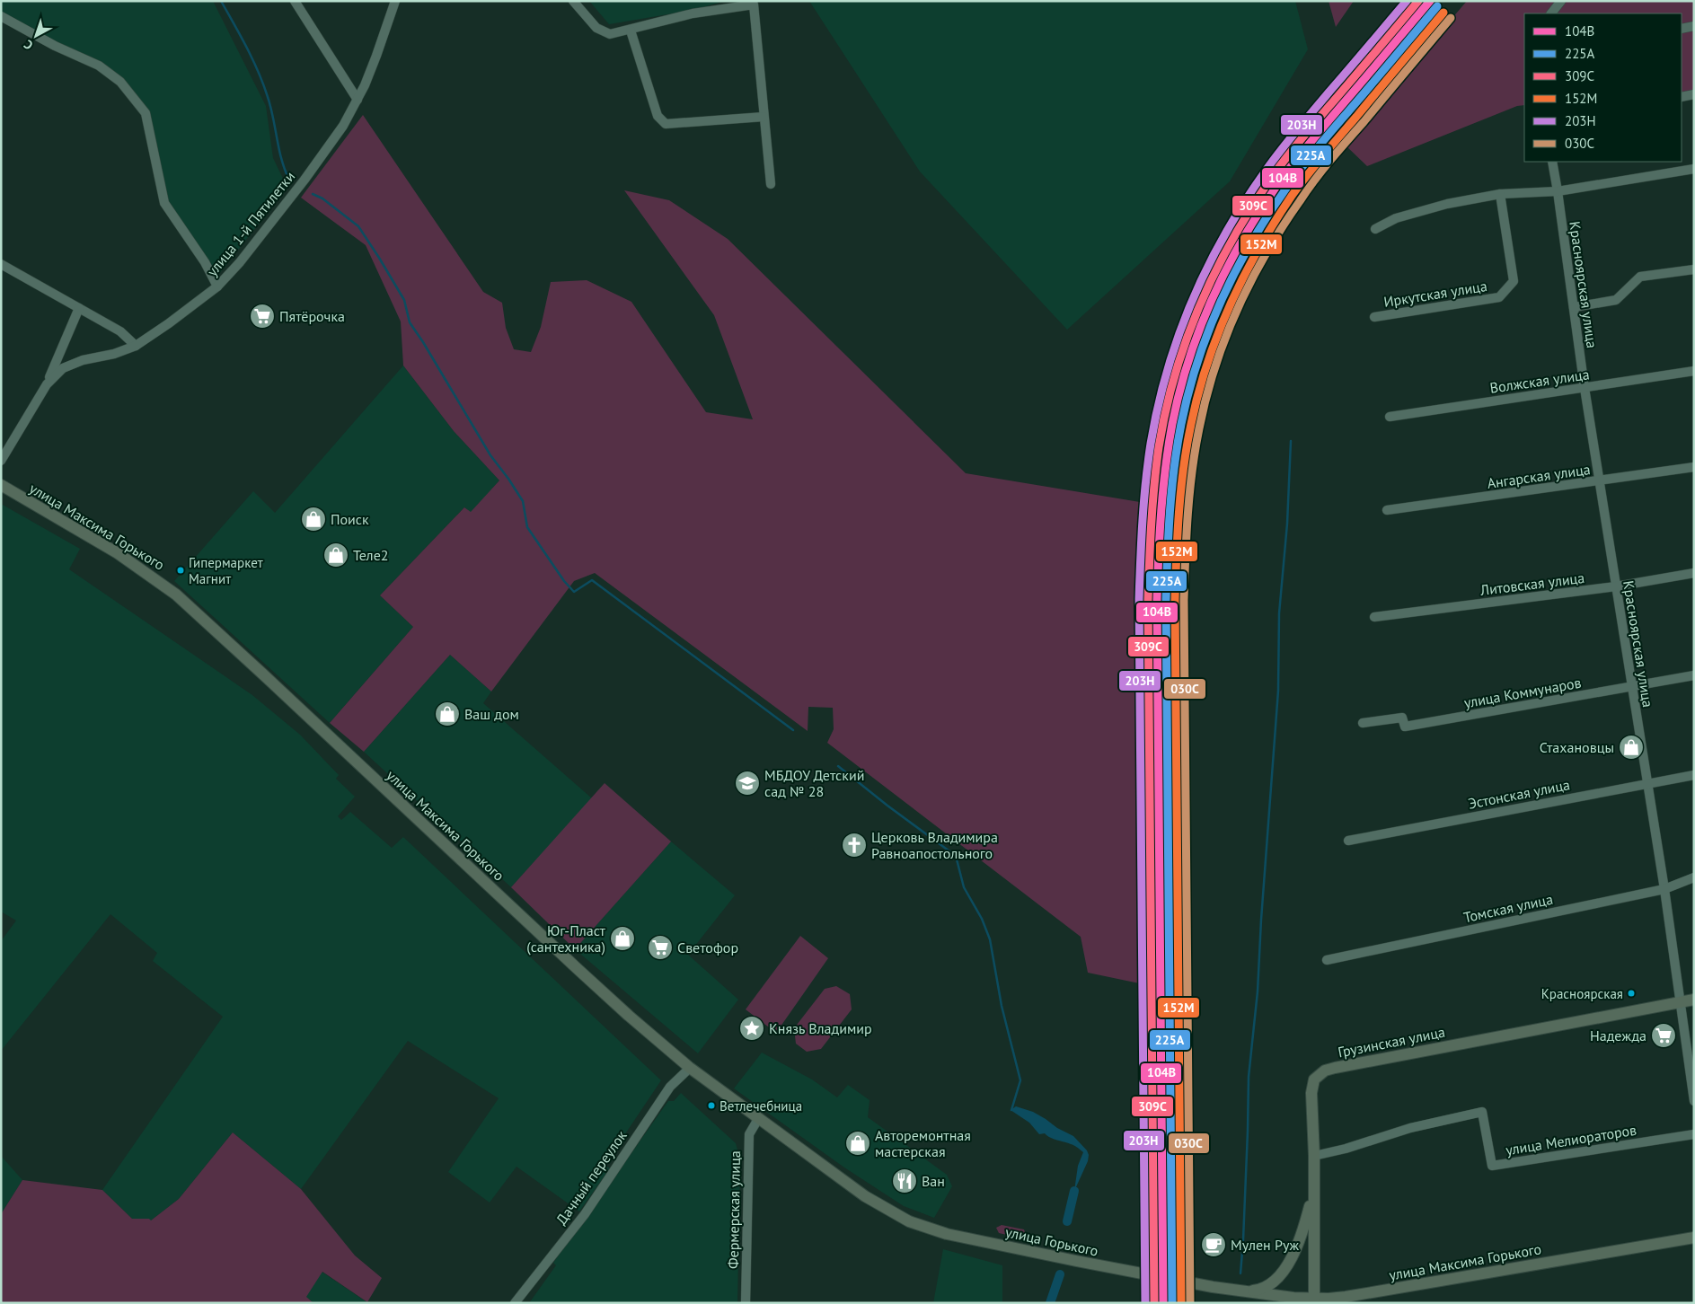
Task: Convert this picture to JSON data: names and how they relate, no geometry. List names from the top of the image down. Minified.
{"streets":{"main road":["улица Максима Горького","Грузинская улица","улица Горького"],"street":["улица 1-й Пятилетки","Красноярская улица","Иркутская улица","Волжская улица","Ангарская улица","Литовская улица","улица Коммунаров","Эстонская улица","Томская улица","улица Мелиораторов","Дачный переулок","Фермерская улица"]},"crossings":[["Красноярская улица","Волжская улица"],["Красноярская улица","Ангарская улица"],["Красноярская улица","Литовская улица"],["Красноярская улица","улица Коммунаров"],["Красноярская улица","Эстонская улица"],["Красноярская улица","Томская улица"],["Красноярская улица","Грузинская улица"],["улица Максима Горького","Грузинская улица"],["улица Максима Горького","Дачный переулок"],["улица Максима Горького","Фермерская улица"],["улица Максима Горького","улица Горького"],["Грузинская улица","улица Мелиораторов"]],"places":{"supermarket":["Пятёрочка","Светофор","Надежда"],"shop":["Поиск","Теле2","Ваш дом","Стахановцы","Юг-Пласт (сантехника)","Авторемонтная мастерская"],"other":["Гипермаркет Магнит","Красноярская","Ветлечебница"],"school or university":["МБДОУ Детский сад № 28"],"church":["Церковь Владимира Равноапостольного"],"place":["Князь Владимир"],"restaurant":["Ван"],"cafe":["Мулен Руж"]},"lines":["transit line 104В","transit line 309С","transit line 203Н","transit line 225А","transit line 152М","transit line 030C"],"legend":["104В","225А","309С","152М","203Н","030C"],"north":"bottom left"}
